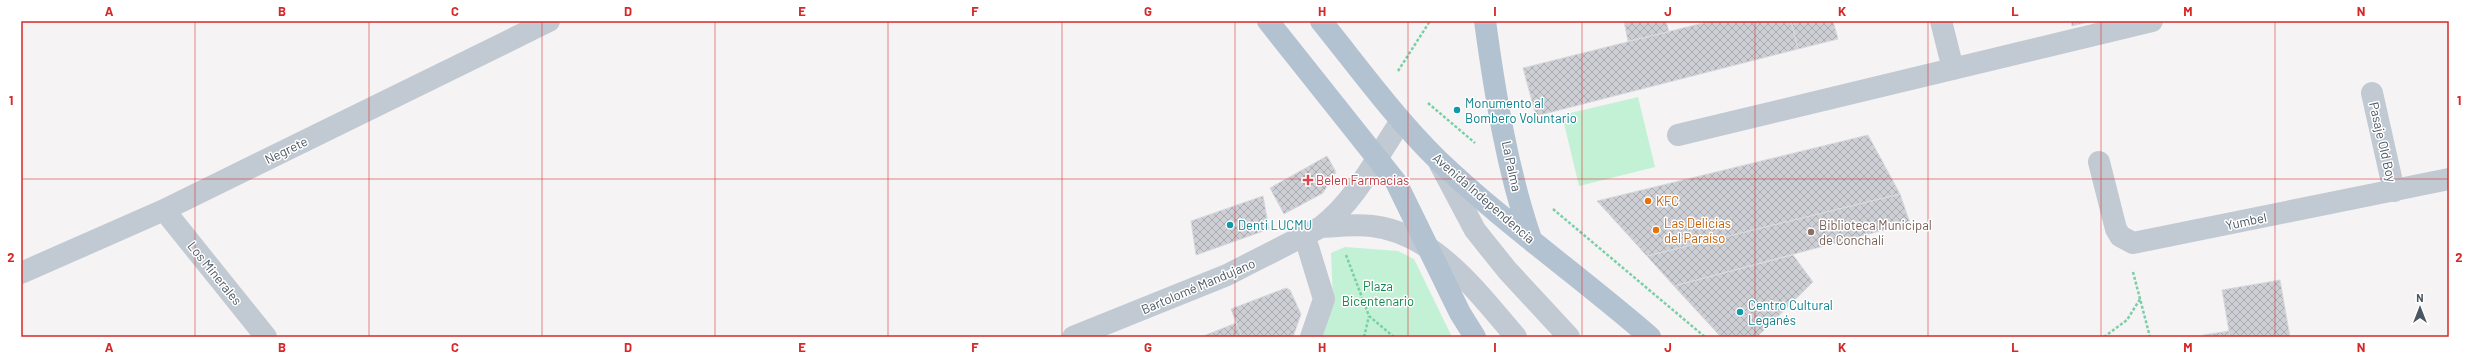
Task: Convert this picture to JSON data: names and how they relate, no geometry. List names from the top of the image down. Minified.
{"streets":{"main road":["La Palma","Avenida Independencia"],"street":["Pasaje Old Boy","Negrete","Yumbel","Los Minerales","Bartolomé Mandujano"]},"crossings":[["Pasaje Old Boy","Yumbel"],["Negrete","Los Minerales"],["La Palma","Avenida Independencia"],["Avenida Independencia","Bartolomé Mandujano"]],"parks":["Plaza Bicentenario"],"places":{"other":["Monumento al Bombero Voluntario","KFC","Denti LUCMU","Las Delicias del Paraíso","Biblioteca Municipal de Conchalí","Centro Cultural Leganés"],"health":["Belen Farmacias"]},"north":"top","grid":{"columns":["A","B","C","D","E","F","G","H","I","J","K","L","M","N"],"rows":["1","2"]}}
